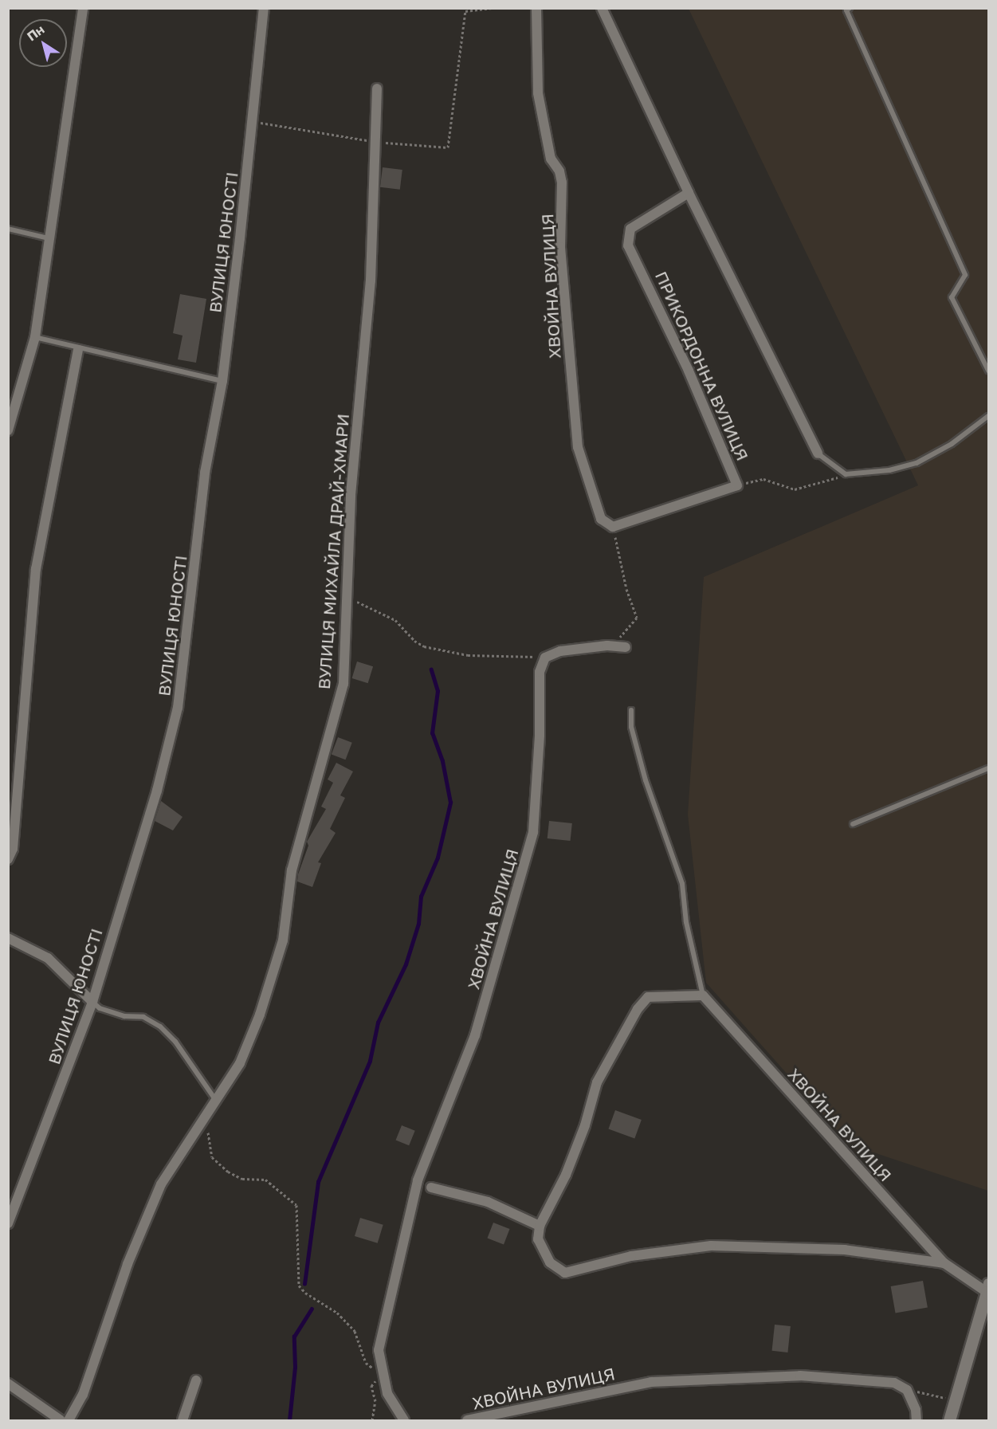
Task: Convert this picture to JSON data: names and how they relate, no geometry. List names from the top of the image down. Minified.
{"streets":{"street":["ВУЛИЦЯ ЮНОСТІ","ХВОЙНА ВУЛИЦЯ","ПРИКОРДОННА ВУЛИЦЯ","ВУЛИЦЯ МИХАЙЛА ДРАЙ-ХМАРИ"]},"crossings":[["ХВОЙНА ВУЛИЦЯ","ПРИКОРДОННА ВУЛИЦЯ"]],"north":"top left"}
